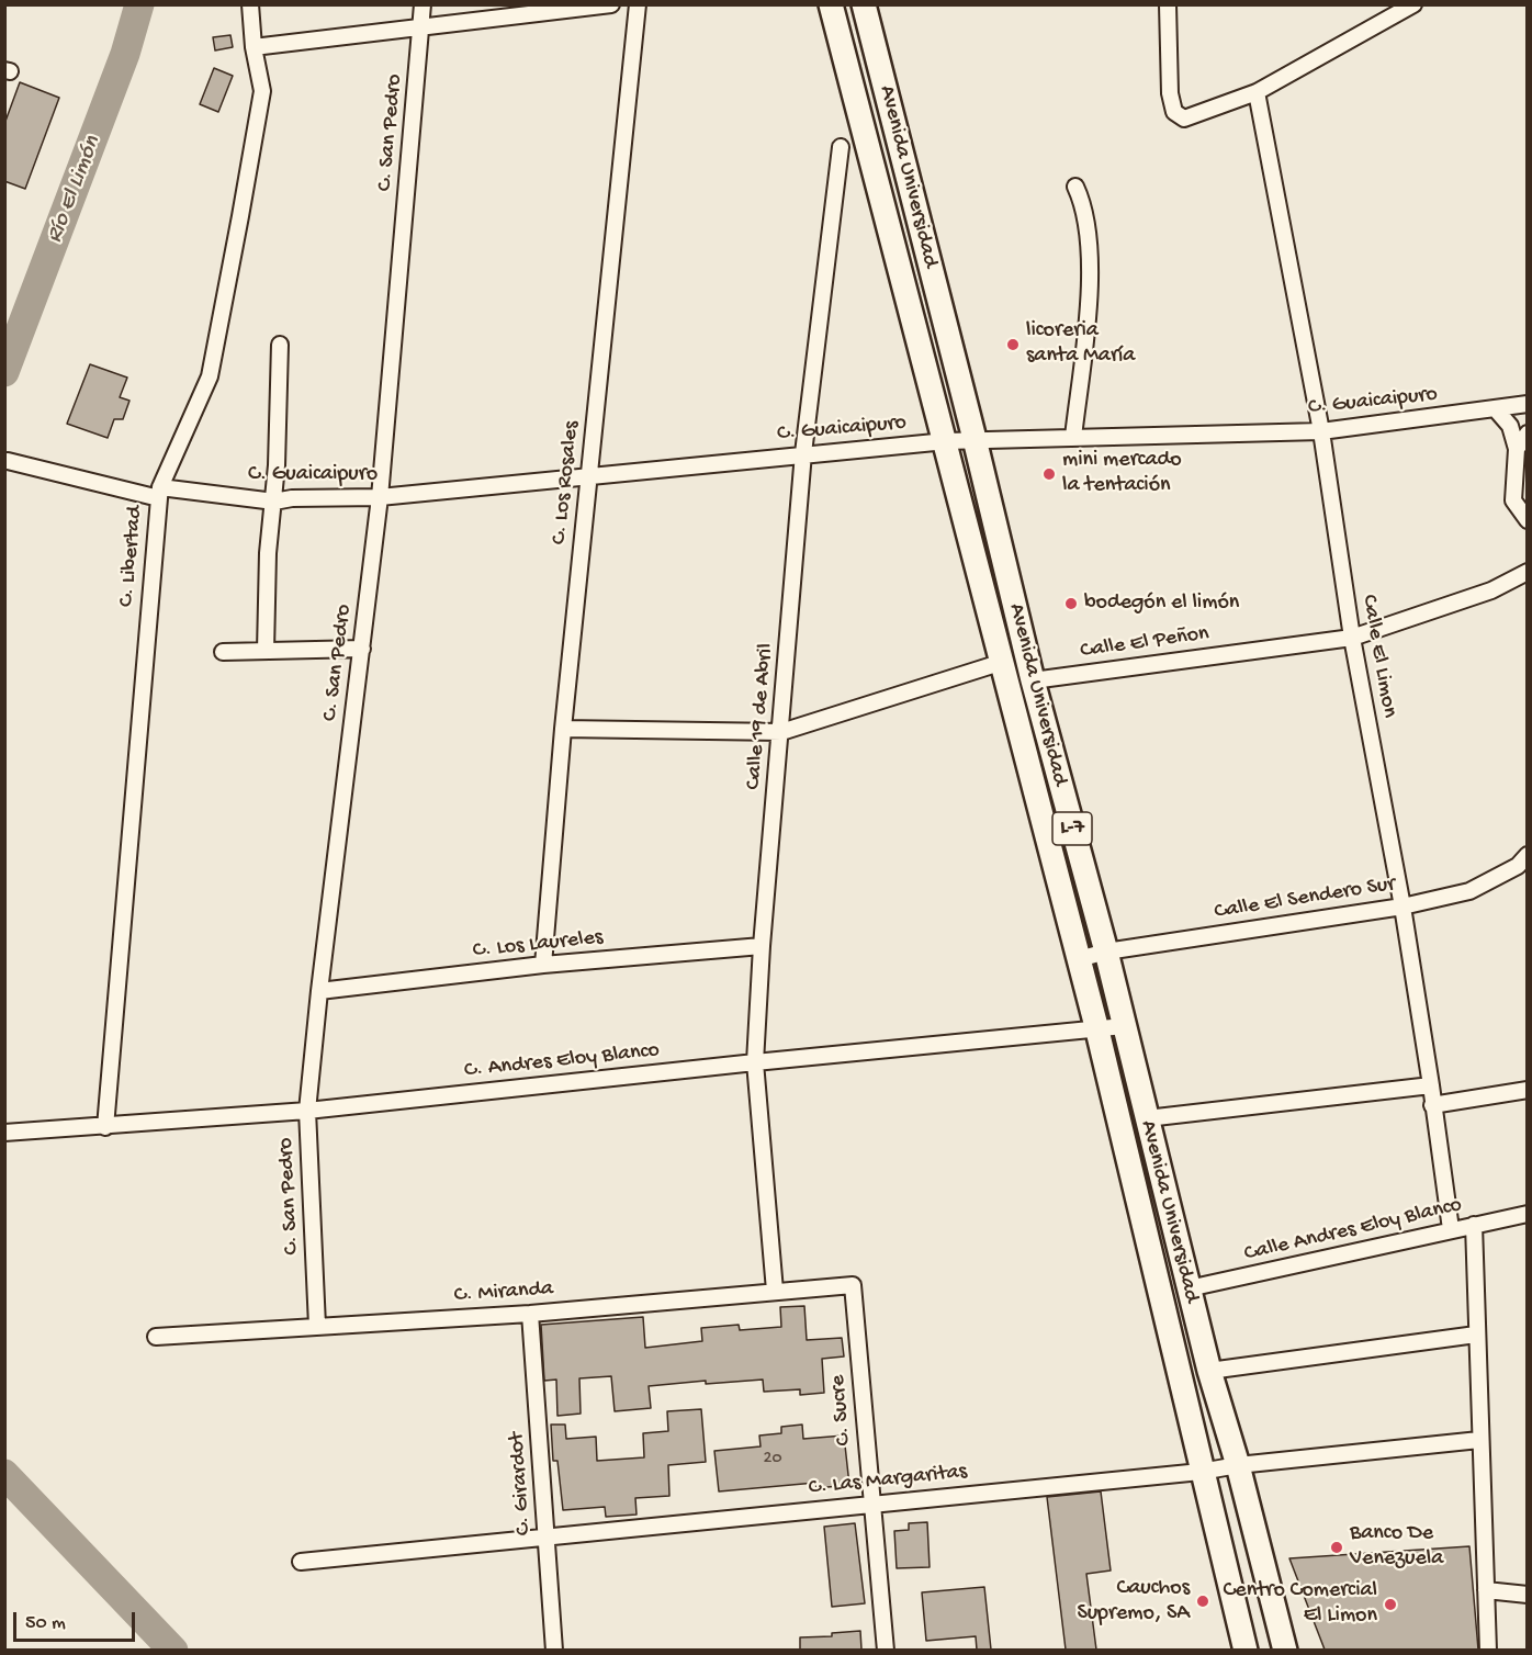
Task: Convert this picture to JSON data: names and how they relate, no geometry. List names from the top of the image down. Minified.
{"streets":{"main road":["Avenida Universidad","L-7"],"street":["C. San Pedro","C. Guaicaipuro","C. Los Rosales","C. Libertad","Calle El Peñon","Calle El Limon","Calle 19 de Abril","Calle El Sendero Sur","C. Los Laureles","C. Andres Eloy Blanco","Calle Andres Eloy Blanco","C. Miranda","C. Sucre","C. Las Margaritas","C. Girardot"]},"crossings":[["C. San Pedro","C. Guaicaipuro"],["C. San Pedro","C. Los Laureles"],["C. San Pedro","C. Andres Eloy Blanco"],["C. San Pedro","C. Miranda"],["Avenida Universidad","C. Guaicaipuro"],["Avenida Universidad","Calle El Peñon"],["Avenida Universidad","Calle El Sendero Sur"],["Avenida Universidad","C. Andres Eloy Blanco"],["Avenida Universidad","Calle Andres Eloy Blanco"],["Avenida Universidad","C. Las Margaritas"],["C. Guaicaipuro","C. Los Rosales"],["C. Guaicaipuro","C. Libertad"],["C. Guaicaipuro","Calle El Limon"],["C. Guaicaipuro","Calle 19 de Abril"],["C. Los Rosales","C. Los Laureles"],["C. Libertad","C. Andres Eloy Blanco"],["Calle El Peñon","Calle El Limon"],["Calle El Limon","Calle El Sendero Sur"],["Calle El Limon","Calle Andres Eloy Blanco"],["Calle 19 de Abril","C. Los Laureles"],["Calle 19 de Abril","C. Andres Eloy Blanco"],["Calle 19 de Abril","C. Miranda"],["C. Miranda","C. Sucre"],["C. Miranda","C. Girardot"],["C. Sucre","C. Las Margaritas"],["C. Las Margaritas","C. Girardot"]],"water":["Río El Limón"],"places":["licoreria santa María","mini mercado la tentación","bodegón el limón","Banco De Venezuela","Cauchos Supremo, SA","Centro Comercial El Limon"],"house_numbers":["20"],"scale_bar":"50 m"}
